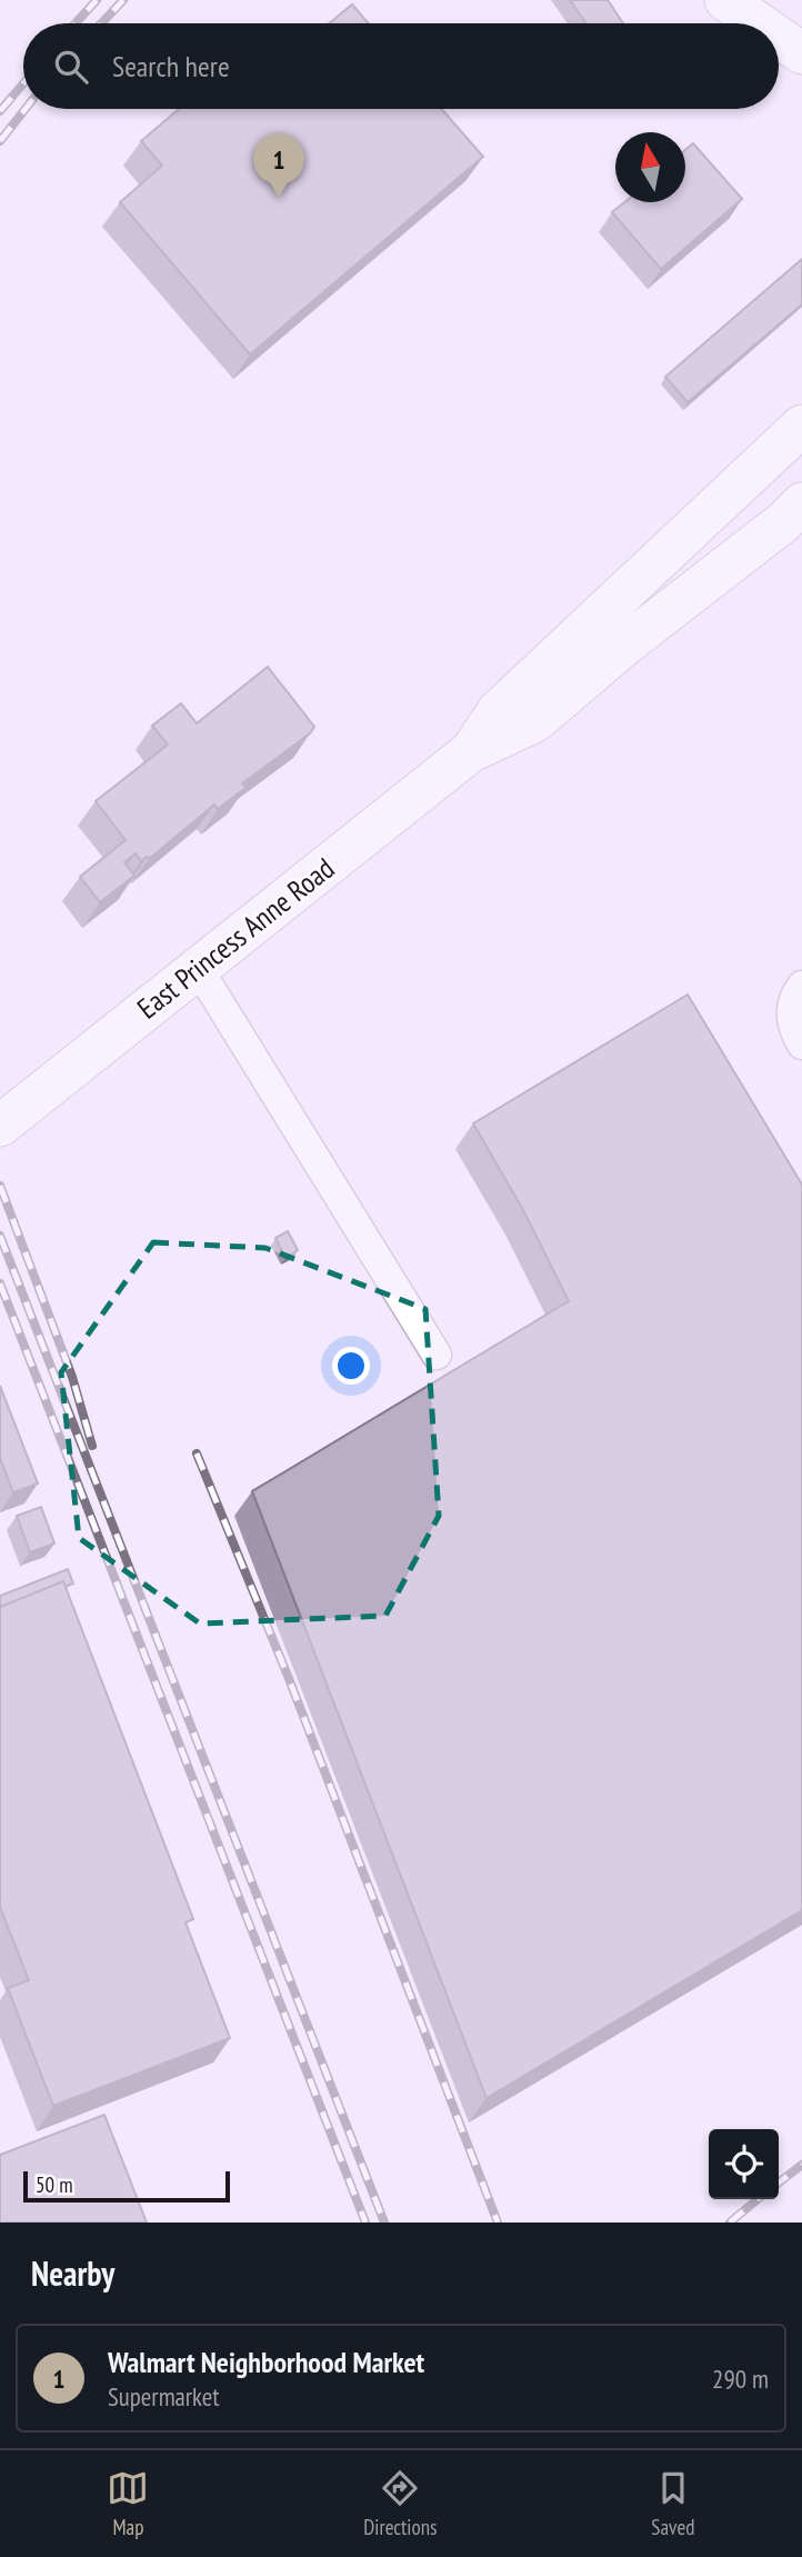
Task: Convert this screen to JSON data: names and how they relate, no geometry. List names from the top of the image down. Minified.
{"streets":{"main road":["East Princess Anne Road"]},"scale_bar":"50 m","north":"top","page":{"search":"Search here","pins":"1","scale":"50 m","heading":"Nearby","list":[{"mark":"1","name":"Walmart Neighborhood Market","note":"Supermarket","value":"290 m"}],"nav":["Map","Directions","Saved"]}}
